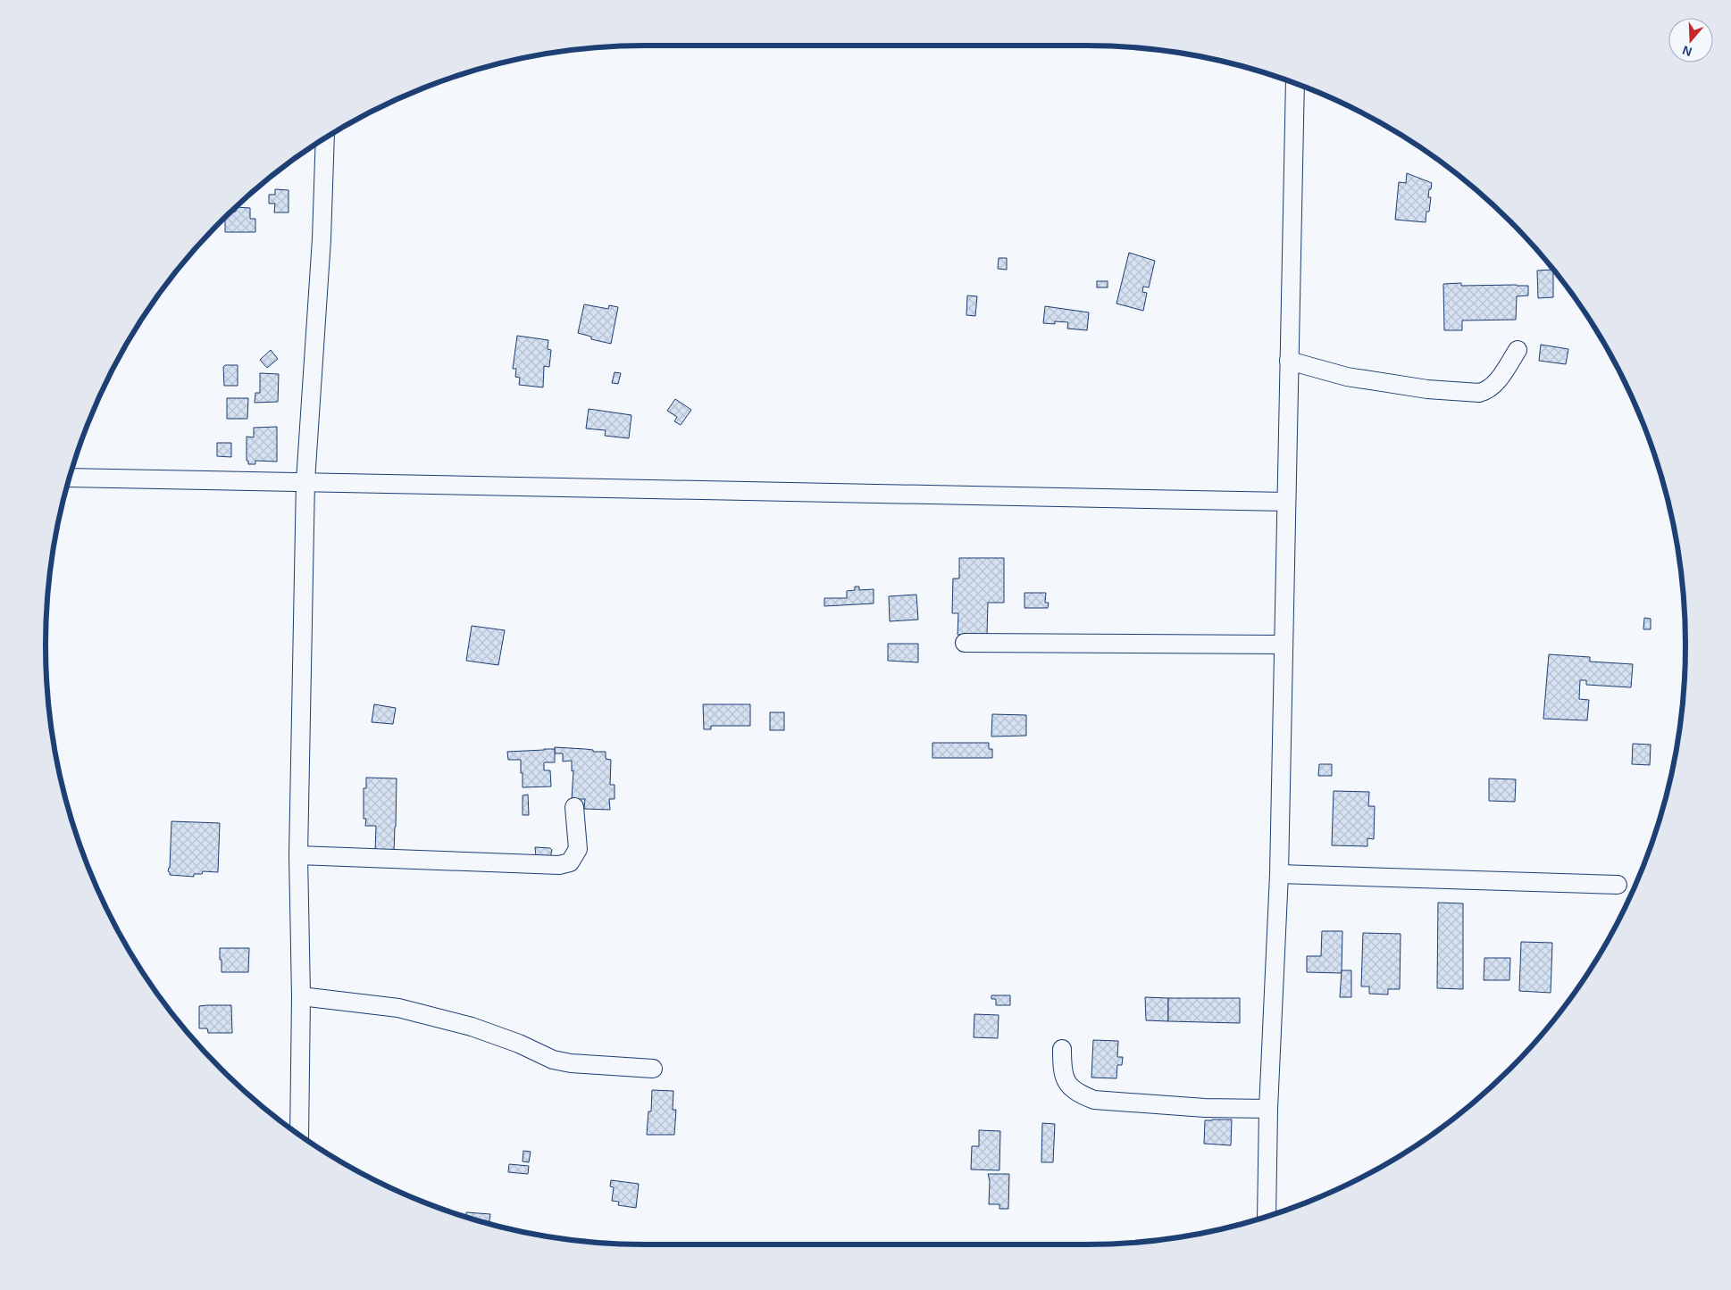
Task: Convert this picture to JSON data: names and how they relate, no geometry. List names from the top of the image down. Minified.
{"north":"bottom"}
